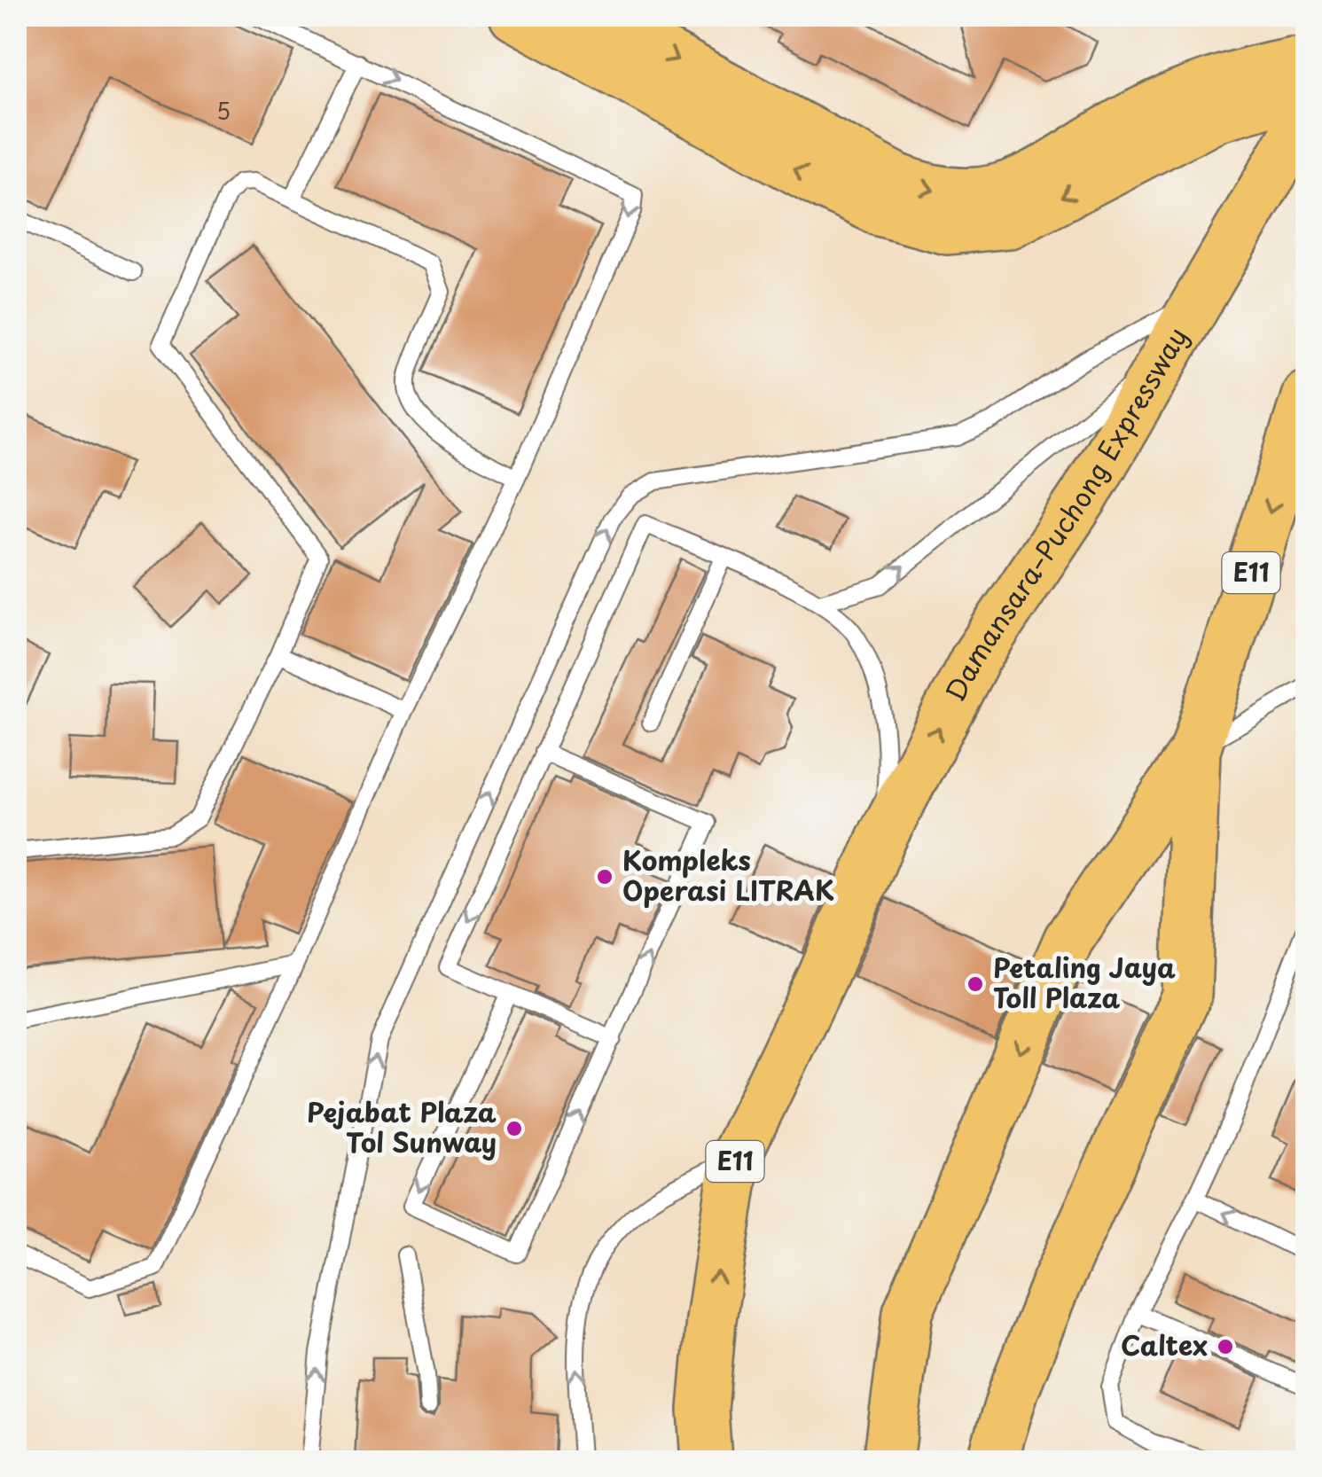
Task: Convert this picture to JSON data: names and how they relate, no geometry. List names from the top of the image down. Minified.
{"streets":{"highway":["Damansara–Puchong Expressway","E11"]},"places":["Kompleks Operasi LITRAK","Petaling Jaya Toll Plaza","Pejabat Plaza Tol Sunway","Caltex"],"house_numbers":["5"]}
